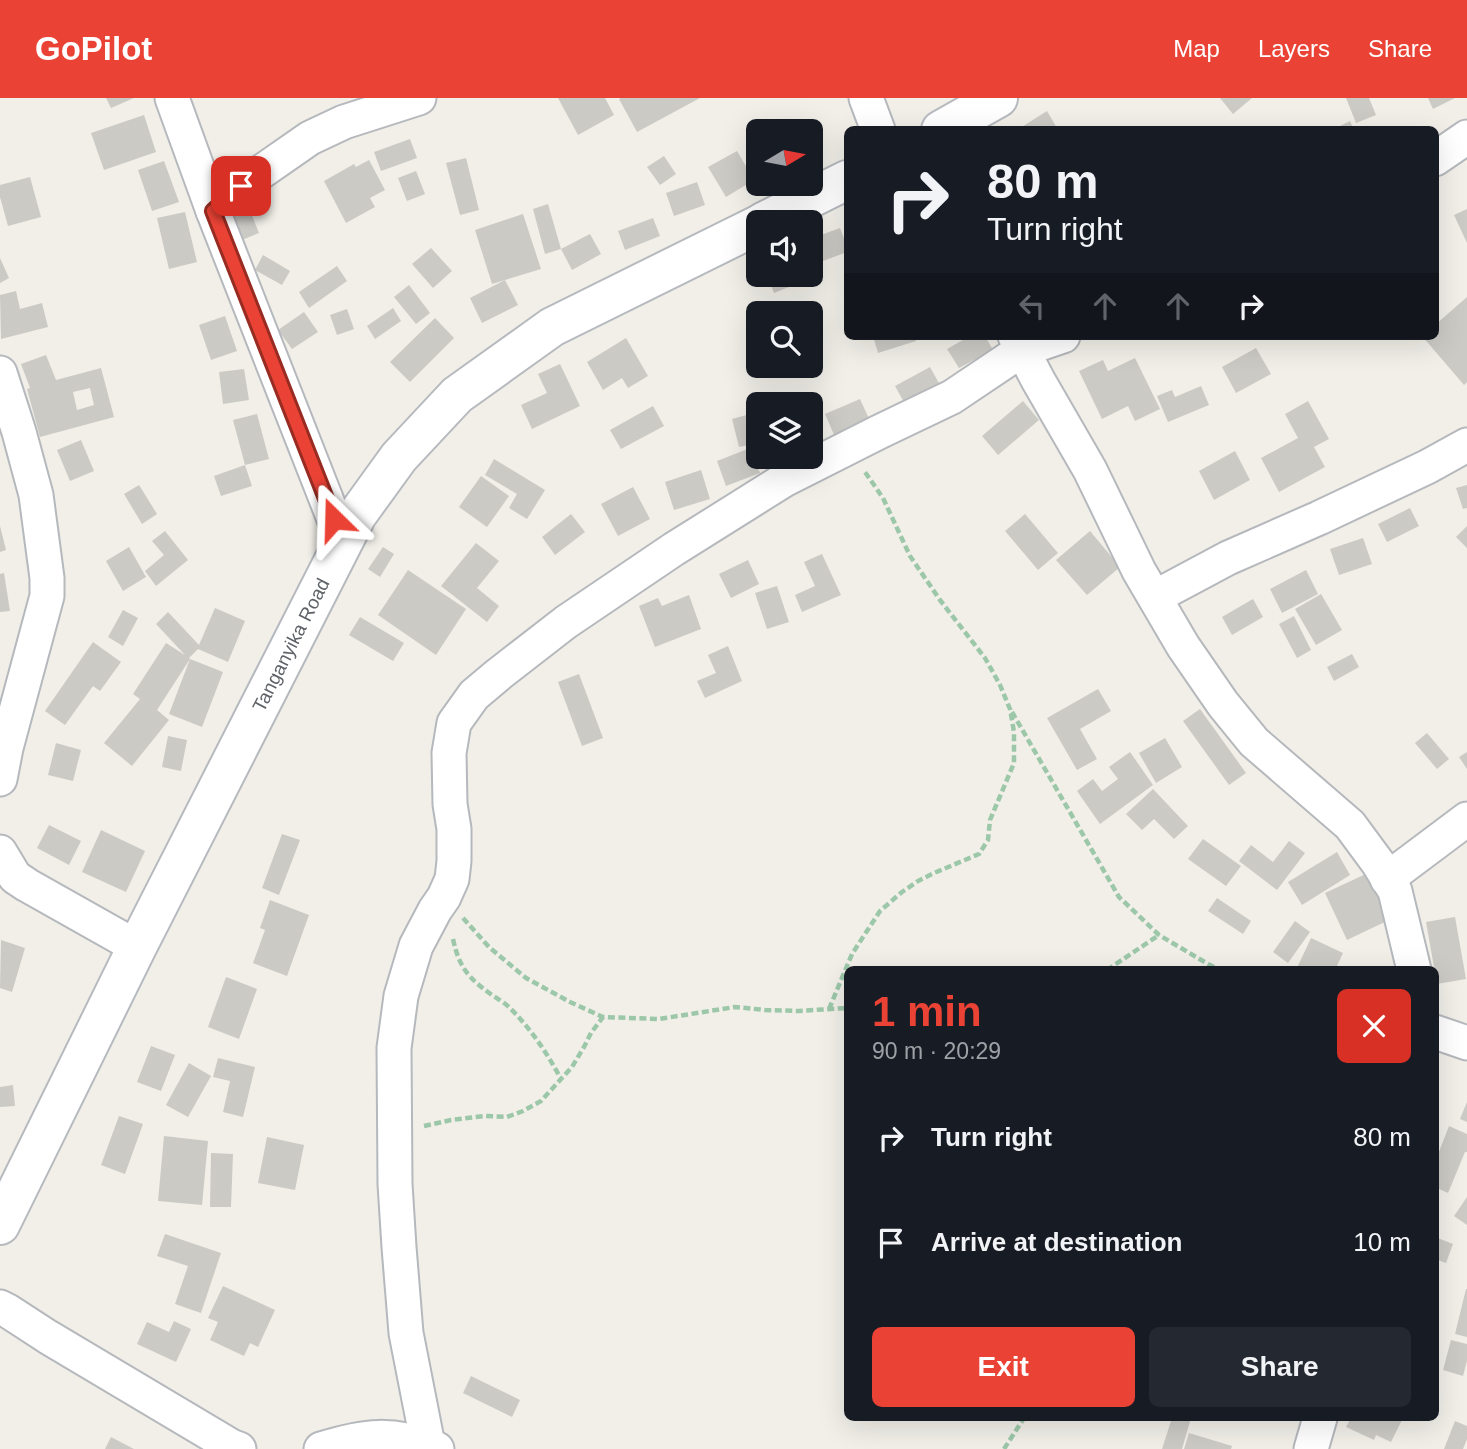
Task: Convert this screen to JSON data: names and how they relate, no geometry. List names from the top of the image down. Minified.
{"streets":{"street":["Tanganyika Road"]},"north":"right","page":{"header":"GoPilot","nav":["Map","Layers","Share"],"turn":["80 m","Turn right"],"heading":["1 min","90 m · 20:29"],"list":[{"name":"Turn right","value":"80 m"},{"name":"Arrive at destination","value":"10 m"}],"buttons":["Exit","Share"]}}
